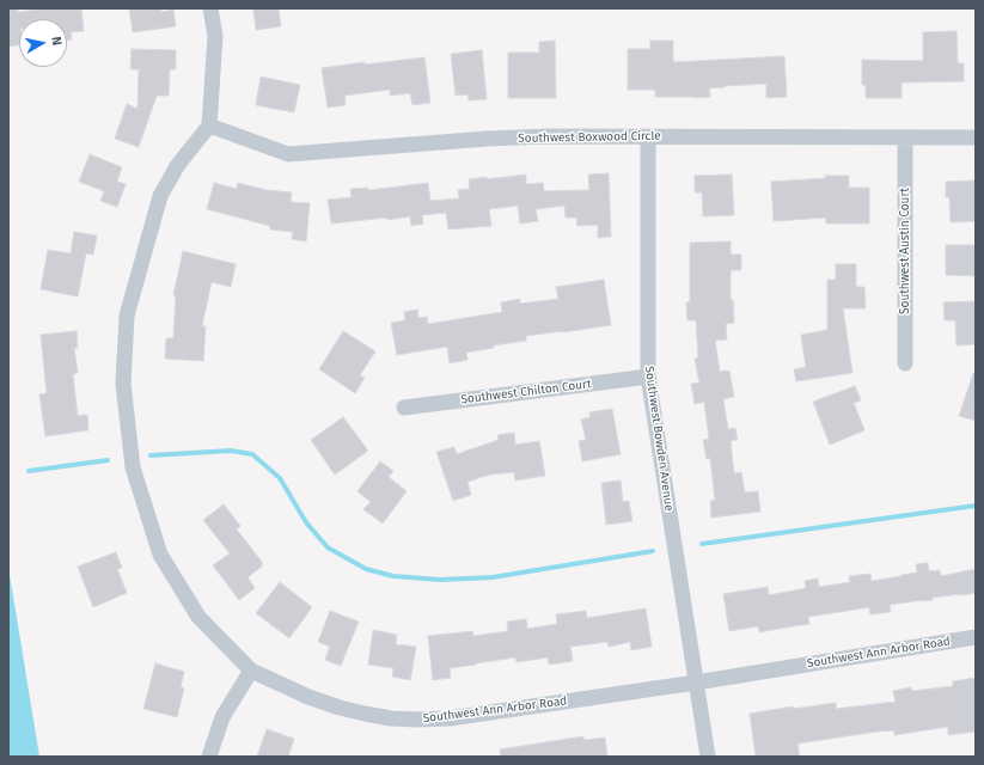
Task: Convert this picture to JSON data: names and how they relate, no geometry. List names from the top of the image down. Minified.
{"streets":{"street":["Southwest Boxwood Circle","Southwest Austin Court","Southwest Chilton Court","Southwest Bowden Avenue","Southwest Ann Arbor Road"]},"crossings":[["Southwest Boxwood Circle","Southwest Austin Court"],["Southwest Boxwood Circle","Southwest Bowden Avenue"],["Southwest Boxwood Circle","Southwest Ann Arbor Road"],["Southwest Chilton Court","Southwest Bowden Avenue"],["Southwest Bowden Avenue","Southwest Ann Arbor Road"]],"north":"right"}
